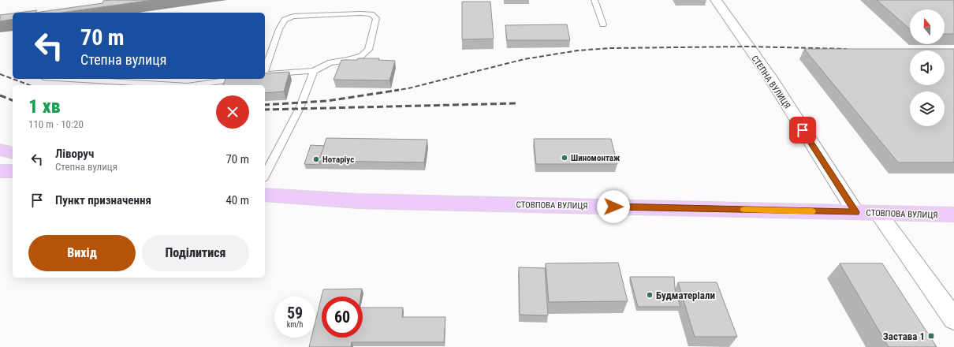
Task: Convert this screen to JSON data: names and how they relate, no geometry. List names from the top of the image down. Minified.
{"streets":{"main road":["СТЕПНА ВУЛИЦЯ","СТОВПОВА ВУЛИЦЯ"]},"crossings":[["СТЕПНА ВУЛИЦЯ","СТОВПОВА ВУЛИЦЯ"]],"places":{"other":["Шиномонтаж","Нотаріус","Будматеріали"],"transit":["Застава 1"]},"north":"top","page":{"turn":["70 m","Степна вулиця"],"heading":["1 хв","110 m · 10:20"],"list":[{"name":"Ліворуч","note":"Степна вулиця","value":"70 m"},{"name":"Пункт призначення","value":"40 m"}],"buttons":["Вихід","Поділитися"],"speed":"59 km/h","limit":"60"}}
